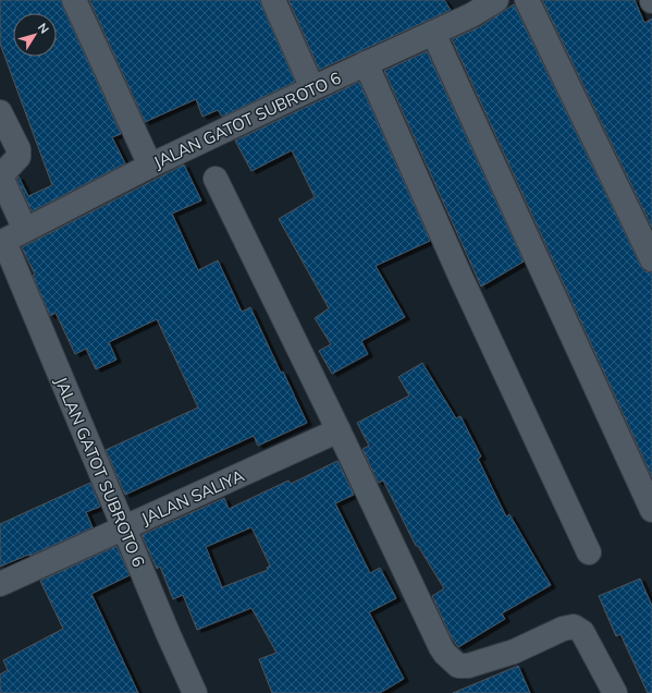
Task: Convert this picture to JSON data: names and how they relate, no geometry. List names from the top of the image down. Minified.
{"streets":{"street":["JALAN GATOT SUBROTO 6","JALAN SALIYA"]},"crossings":[["JALAN GATOT SUBROTO 6","JALAN SALIYA"]],"north":"top right"}
